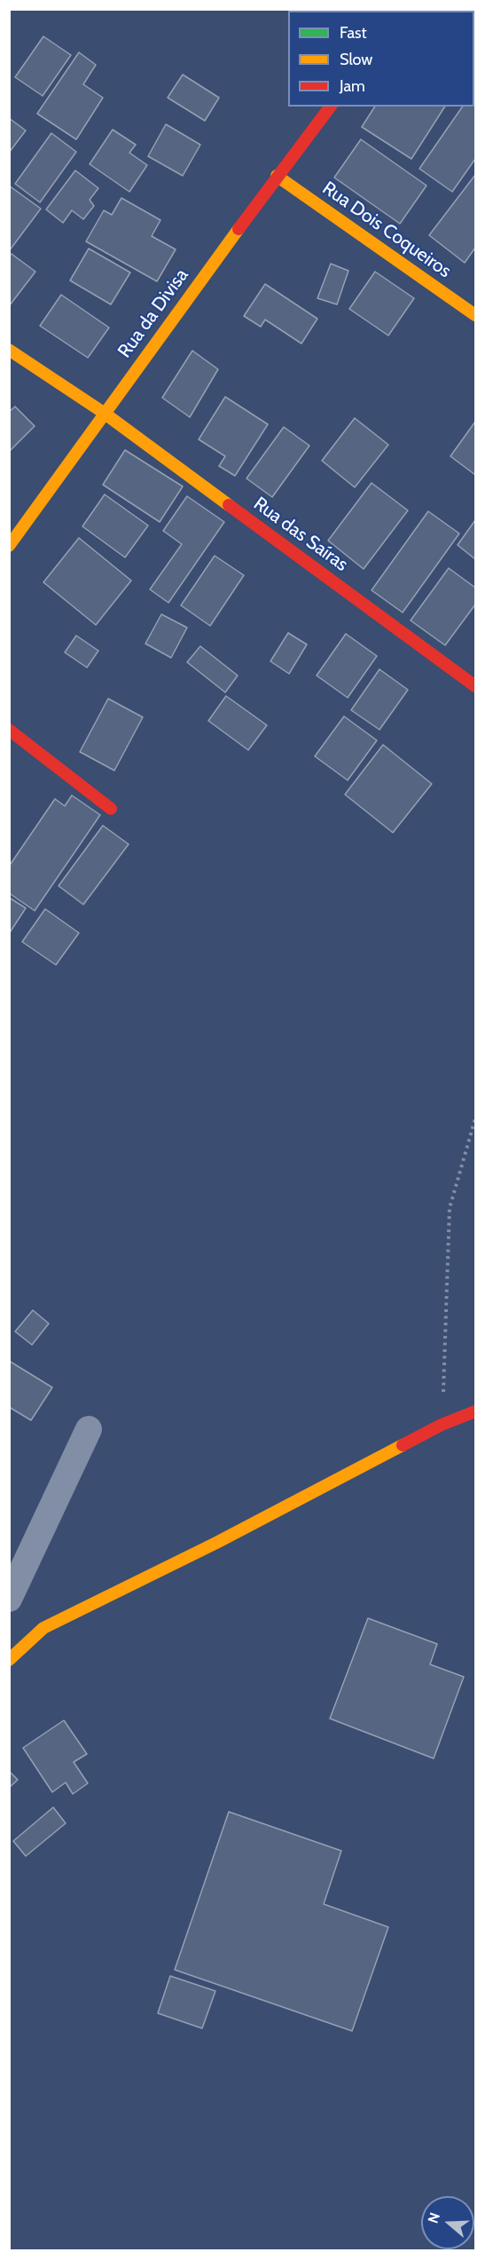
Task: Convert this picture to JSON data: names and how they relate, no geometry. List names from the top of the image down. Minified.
{"streets":{"street":["Rua Dois Coqueiros","Rua da Divisa","Rua das Saíras"]},"crossings":[["Rua Dois Coqueiros","Rua da Divisa"],["Rua da Divisa","Rua das Saíras"]],"legend":["Fast","Slow","Jam"],"north":"left"}
